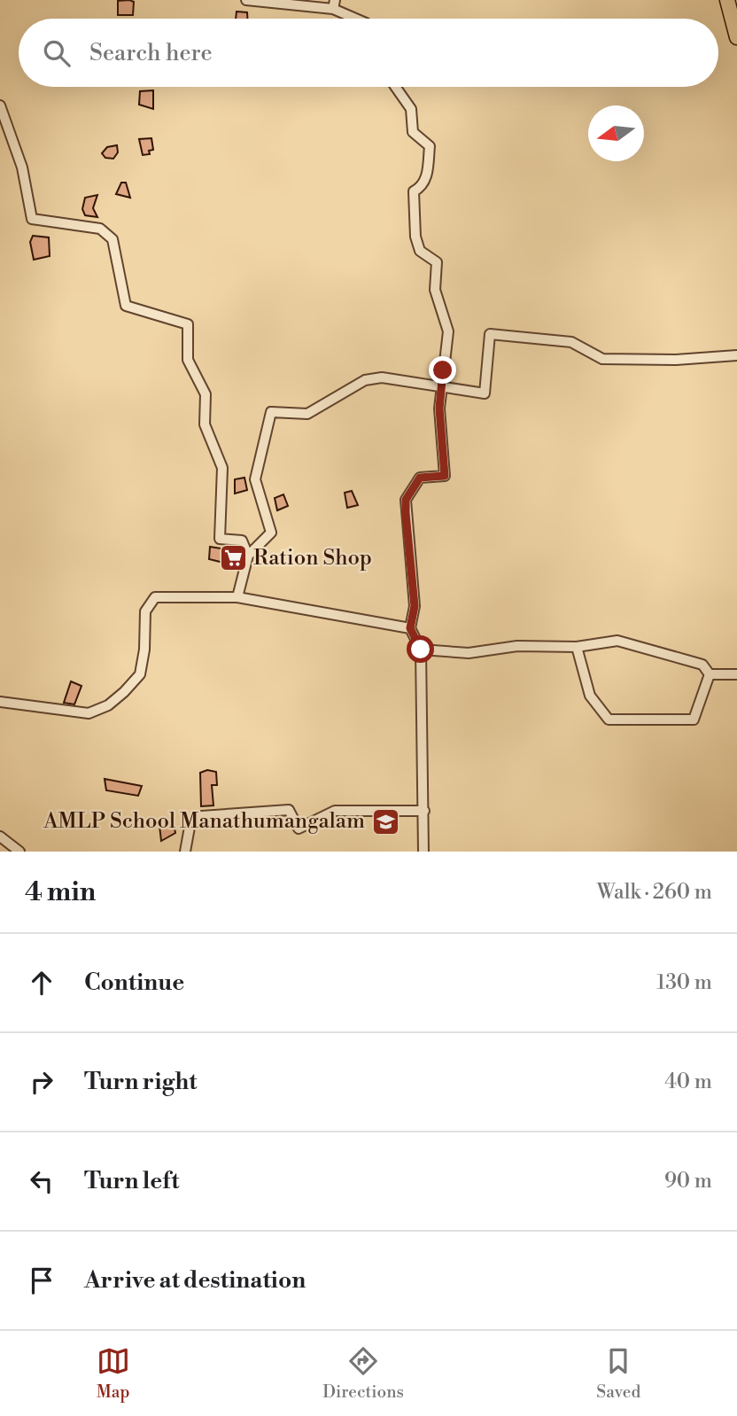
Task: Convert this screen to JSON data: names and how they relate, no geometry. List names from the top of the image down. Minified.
{"places":{"supermarket":["Ration Shop"],"school or university":["AMLP School Manathumangalam"]},"north":"left","page":{"search":"Search here","heading":["4 min","Walk · 260 m"],"list":[["Continue","130 m"],["Turn right","40 m"],["Turn left","90 m"],"Arrive at destination"],"nav":["Map","Directions","Saved"]}}
